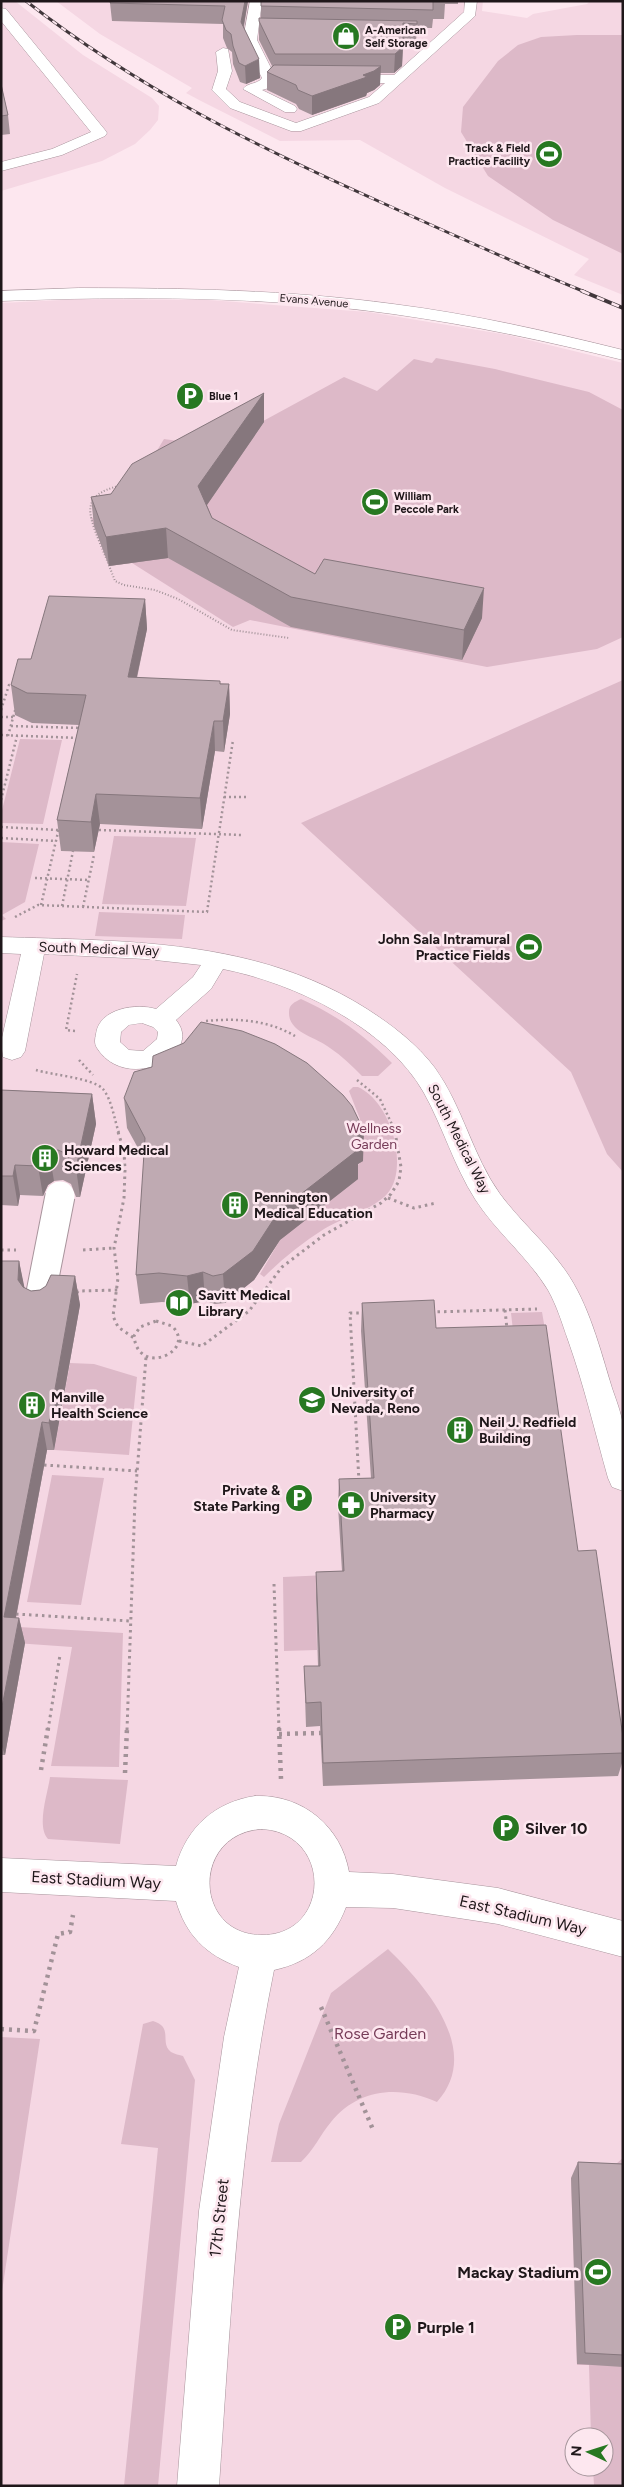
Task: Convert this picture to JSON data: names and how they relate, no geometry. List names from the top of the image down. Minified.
{"streets":{"street":["Evans Avenue","South Medical Way","East Stadium Way","17th Street"]},"crossings":[["East Stadium Way","17th Street"]],"parks":["Wellness Garden","Rose Garden"],"places":{"shop":["A-American Self Storage"],"sports":["Track & Field Practice Facility","William Peccole Park","John Sala Intramural Practice Fields","Mackay Stadium"],"parking":["Blue 1","Private & State Parking","Silver 10","Purple 1"],"building":["Howard Medical Sciences","Pennington Medical Education","Manville Health Science","Neil J. Redfield Building"],"library":["Savitt Medical Library"],"school or university":["University of Nevada, Reno"],"pharmacy":["University Pharmacy"]},"north":"left"}
